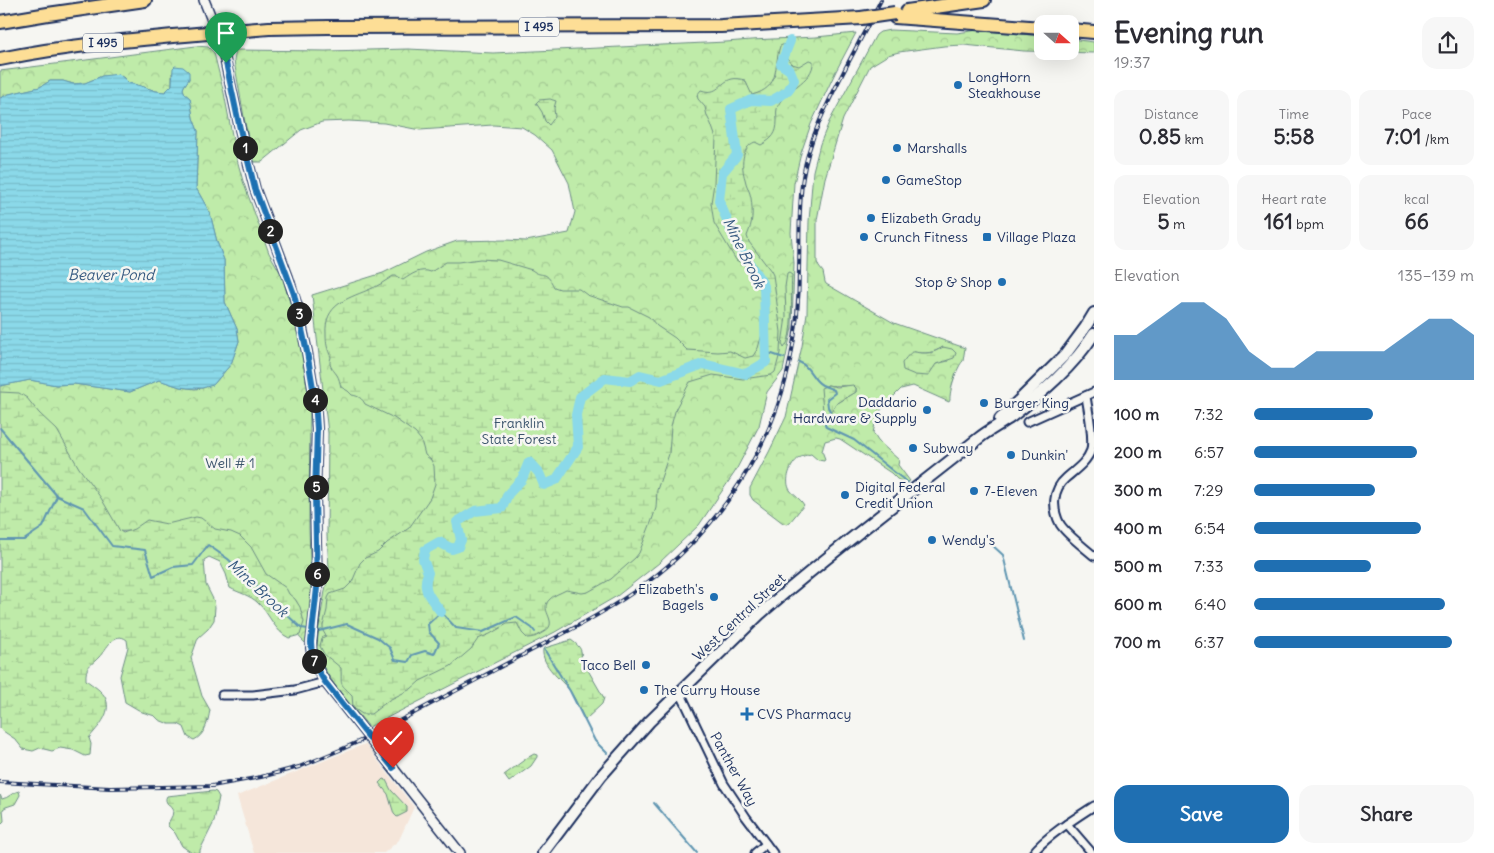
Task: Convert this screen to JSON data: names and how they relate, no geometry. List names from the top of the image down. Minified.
{"streets":{"highway":["I 495"],"main road":["West Central Street"],"street":["Panther Way"]},"crossings":[["West Central Street","Panther Way"]],"water":["Mine Brook","Beaver Pond"],"parks":["Franklin State Forest","Well # 1"],"places":{"other":["LongHorn Steakhouse","Marshalls","GameStop","Elizabeth Grady","Crunch Fitness","Stop & Shop","Burger King","Daddario Hardware & Supply","Subway","Dunkin'","7-Eleven","Digital Federal Credit Union","Wendy's","Elizabeth's Bagels","Taco Bell","The Curry House"],"transit":["Village Plaza"],"health":["CVS Pharmacy"]},"north":"right","page":{"heading":["Evening run","19:37"],"stats":[["Distance","0.85 km"],["Time","5:58"],["Pace","7:01 /km"],["Elevation","5 m"],["Heart rate","161 bpm"],["kcal","66"]],"pins":["1","2","3","4","5","6","7"],"chart":["Elevation","135–139 m"],"list":[{"name":"100 m","note":"7:32"},{"name":"200 m","note":"6:57"},{"name":"300 m","note":"7:29"},{"name":"400 m","note":"6:54"},{"name":"500 m","note":"7:33"},{"name":"600 m","note":"6:40"},{"name":"700 m","note":"6:37"}],"buttons":["Save","Share"]}}
